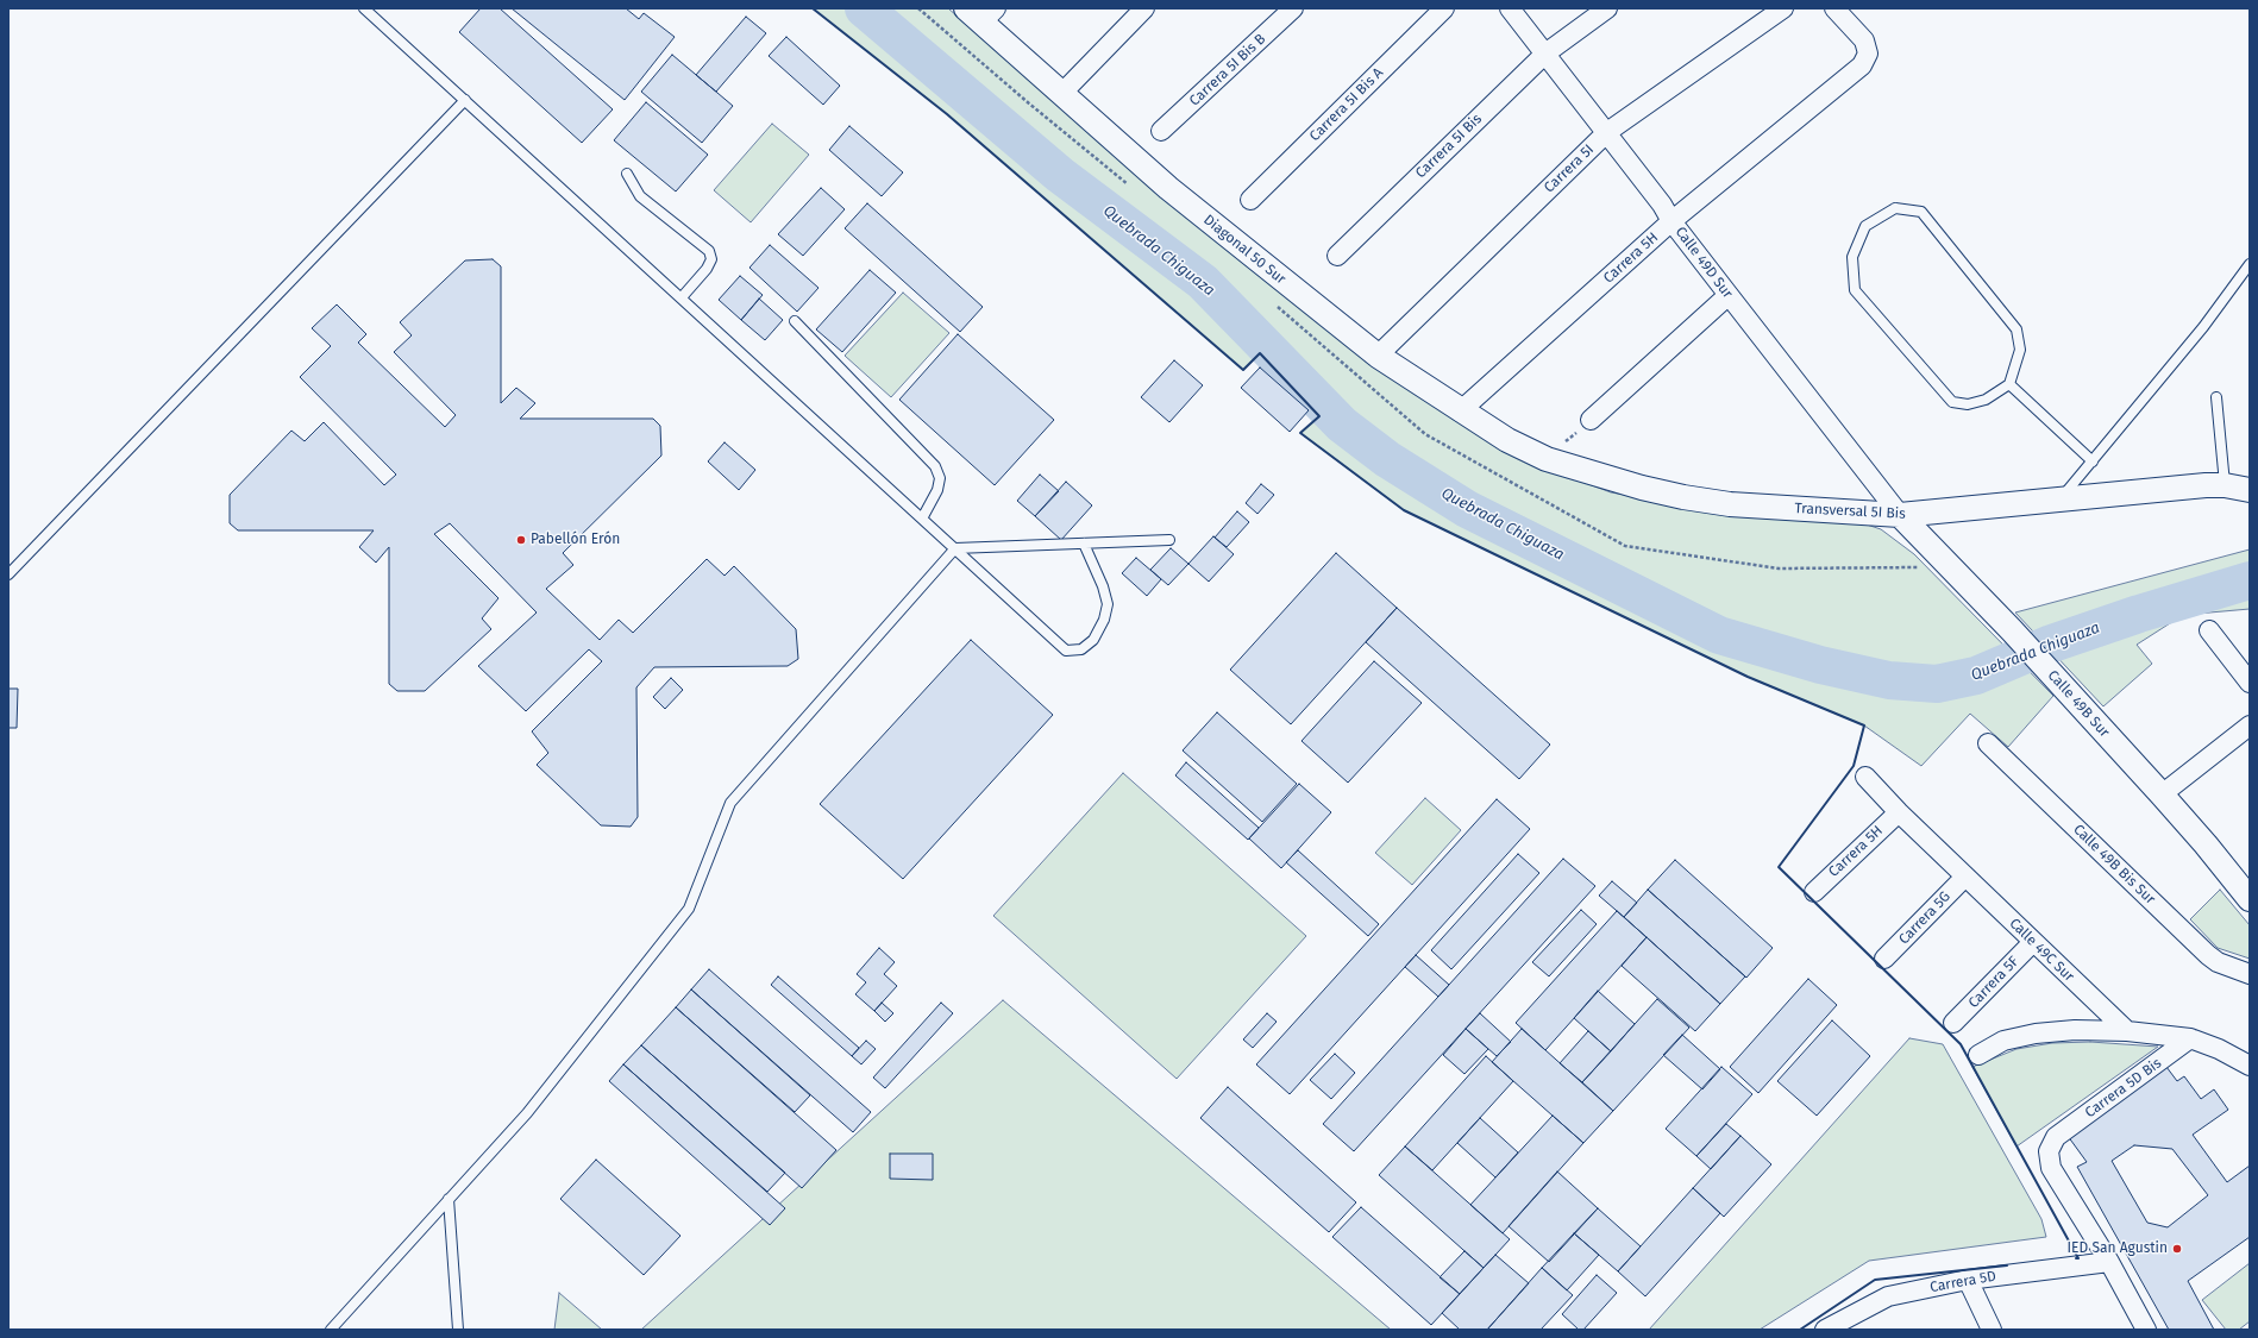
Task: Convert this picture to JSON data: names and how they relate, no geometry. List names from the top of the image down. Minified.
{"streets":{"street":["Carrera 5I Bis B","Carrera 5I Bis A","Carrera 5I Bis","Carrera 5I","Diagonal 50 Sur","Carrera 5H","Calle 49D Sur","Transversal 5I Bis","Calle 49B Sur","Calle 49B Bis Sur","Carrera 5G","Calle 49C Sur","Carrera 5F","Carrera 5D Bis","Carrera 5D"]},"crossings":[["Carrera 5I Bis","Calle 49D Sur"],["Carrera 5I","Diagonal 50 Sur"],["Carrera 5I","Calle 49D Sur"],["Diagonal 50 Sur","Carrera 5H"],["Diagonal 50 Sur","Transversal 5I Bis"],["Carrera 5H","Calle 49D Sur"],["Carrera 5H","Calle 49C Sur"],["Calle 49D Sur","Transversal 5I Bis"],["Calle 49D Sur","Calle 49B Sur"],["Transversal 5I Bis","Calle 49B Sur"],["Carrera 5G","Calle 49C Sur"],["Calle 49C Sur","Carrera 5F"],["Carrera 5D Bis","Carrera 5D"]],"water":["Quebrada Chiguaza"],"places":["Pabellón Erón","IED San Agustin"]}
